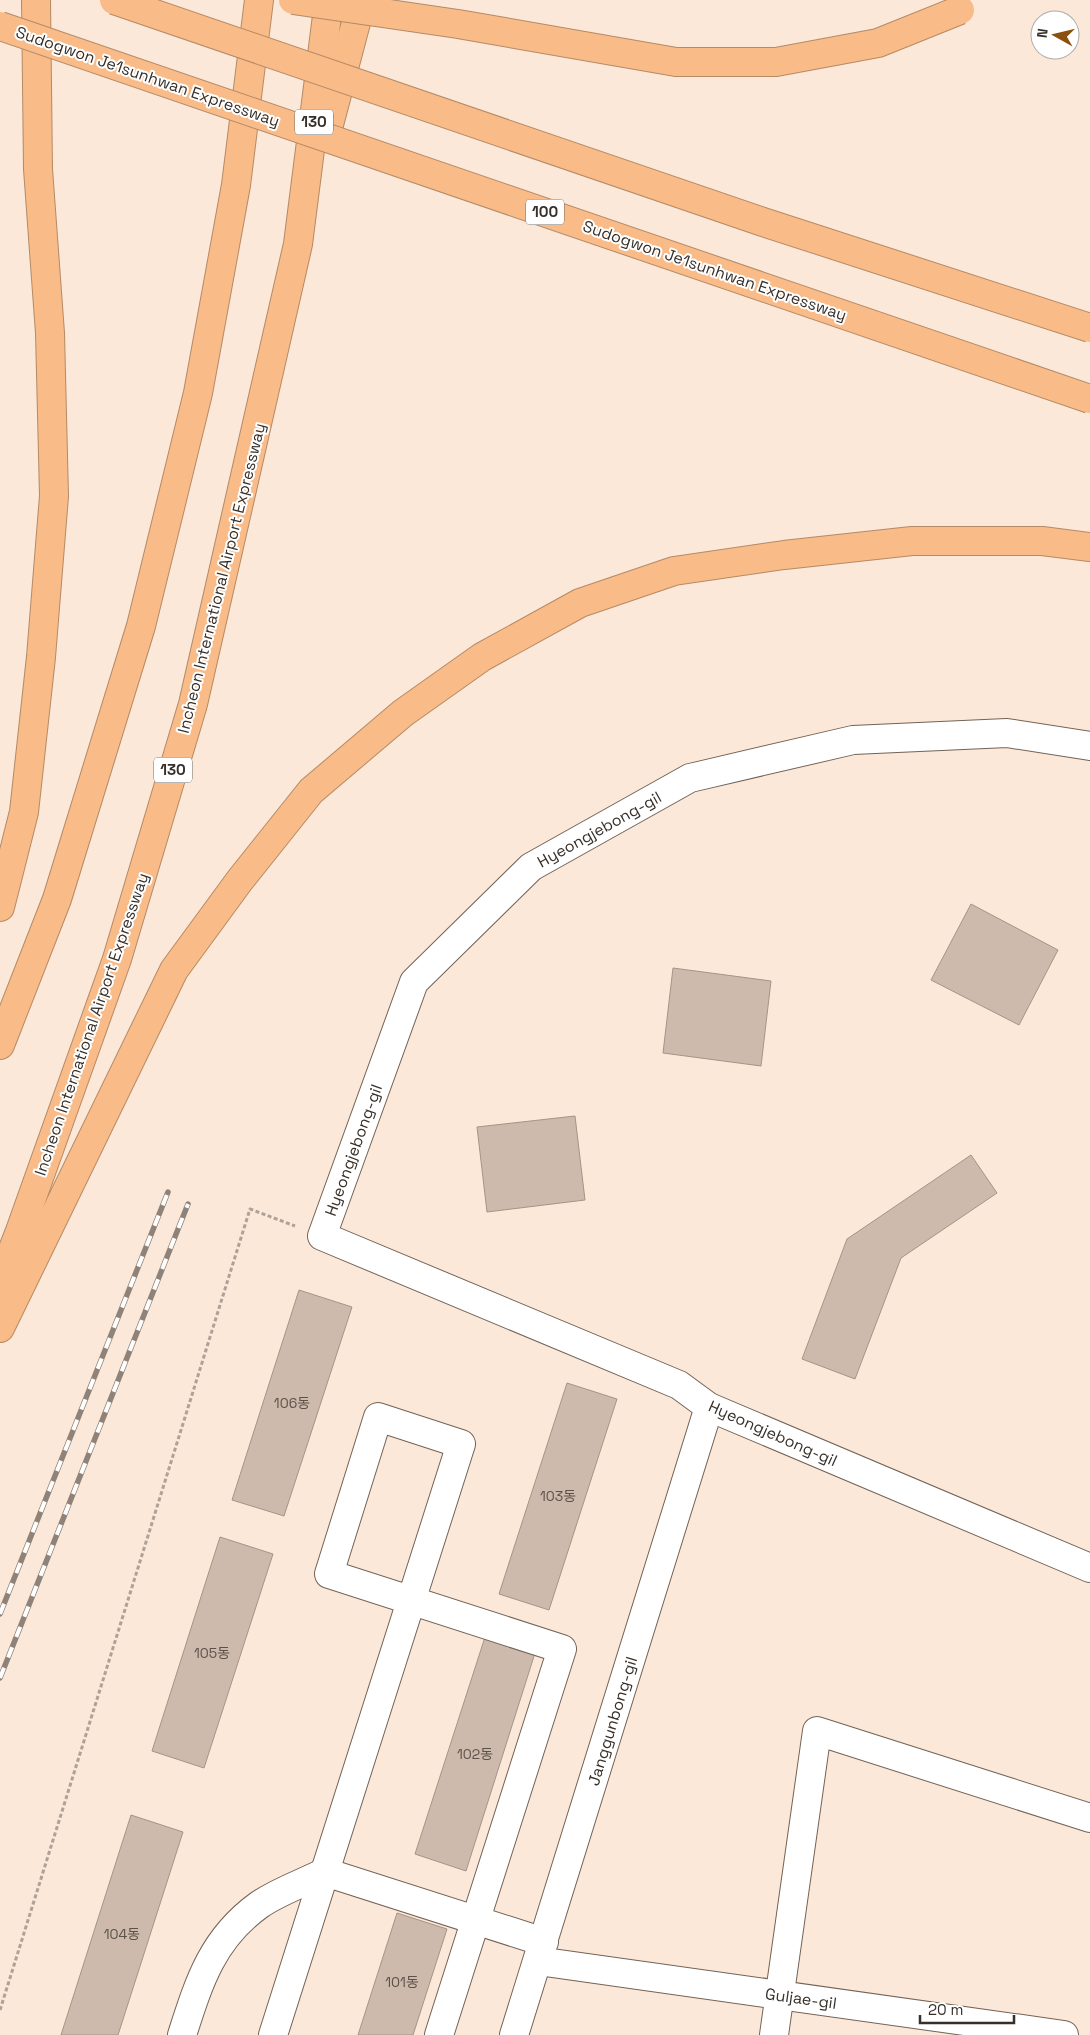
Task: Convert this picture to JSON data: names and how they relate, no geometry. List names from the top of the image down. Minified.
{"streets":{"highway":["Sudogwon Je1sunhwan Expressway","130","100","Incheon International Airport Expressway"],"street":["Hyeongjebong-gil","Janggunbong-gil","Guljae-gil"]},"crossings":[["Hyeongjebong-gil","Janggunbong-gil"],["Janggunbong-gil","Guljae-gil"]],"house_numbers":["106동","103동","105동","102동","104동","101동"],"scale_bar":"20 m","north":"left"}
